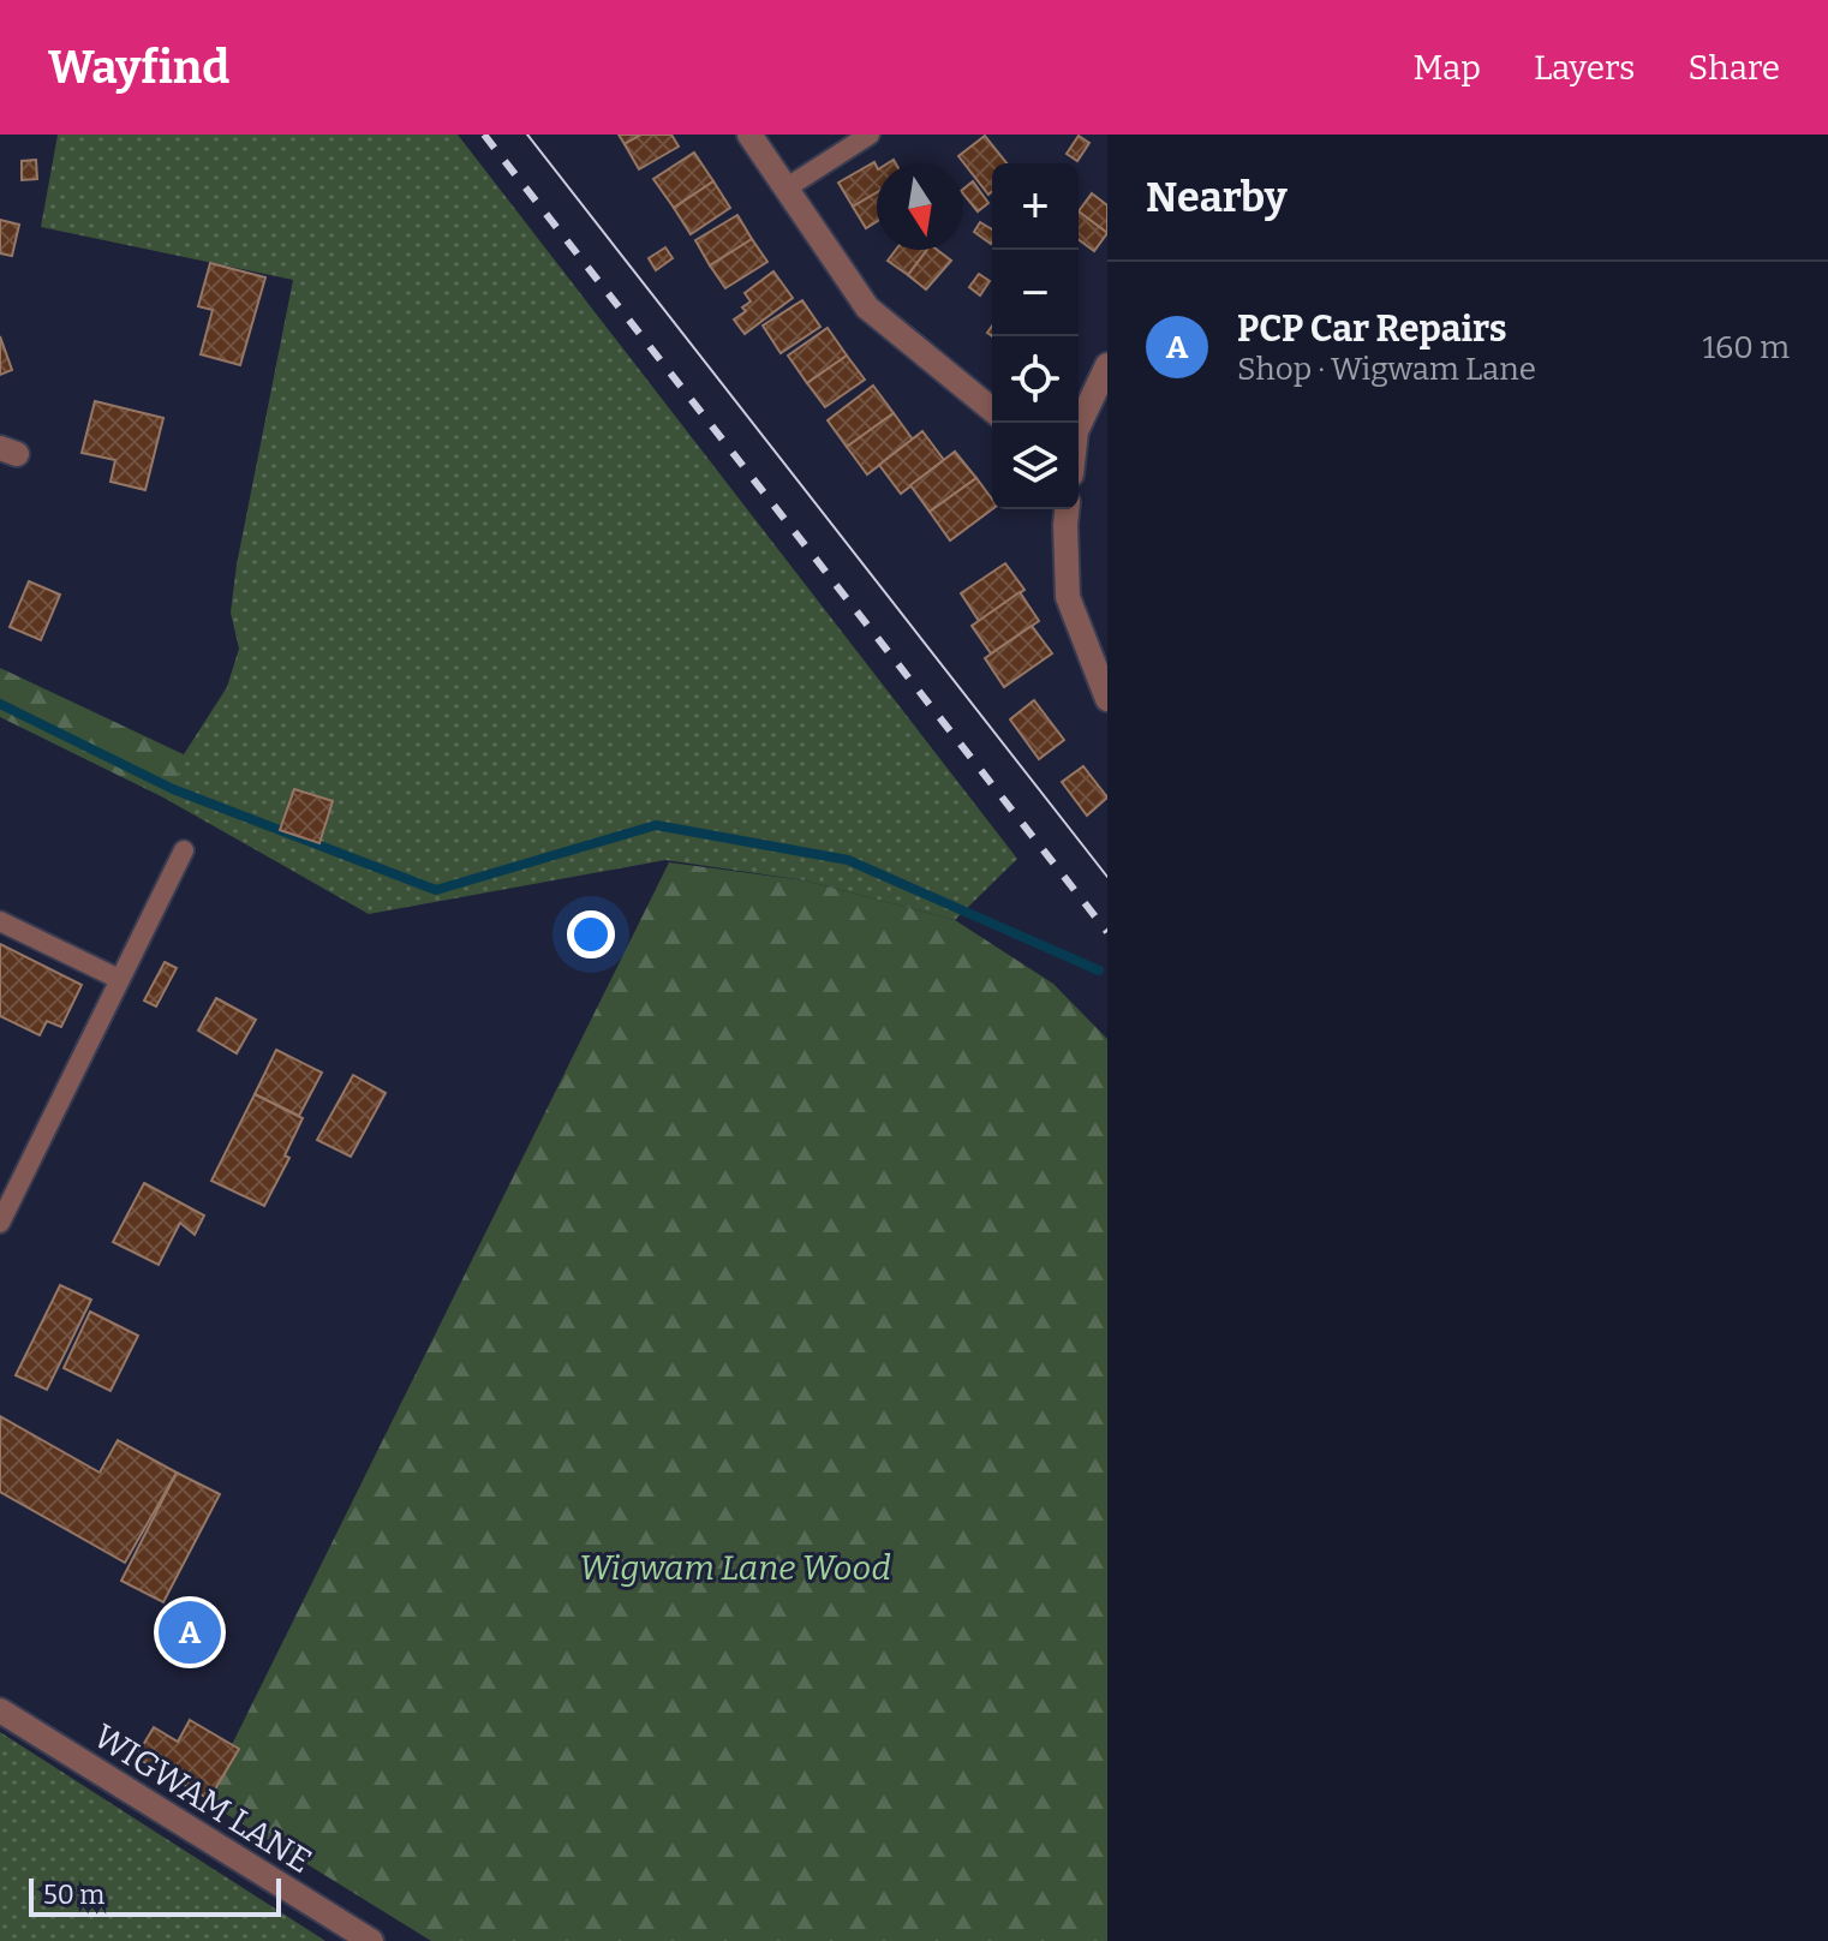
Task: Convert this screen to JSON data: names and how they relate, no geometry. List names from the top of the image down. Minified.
{"streets":{"street":["WIGWAM LANE"]},"parks":["Wigwam Lane Wood"],"scale_bar":"50 m","north":"bottom","page":{"header":"Wayfind","nav":["Map","Layers","Share"],"heading":"Nearby","map_buttons":["+","−"],"list":[{"mark":"A","name":"PCP Car Repairs","note":"Shop · Wigwam Lane","value":"160 m"}],"pins":"A","scale":"50 m"}}
